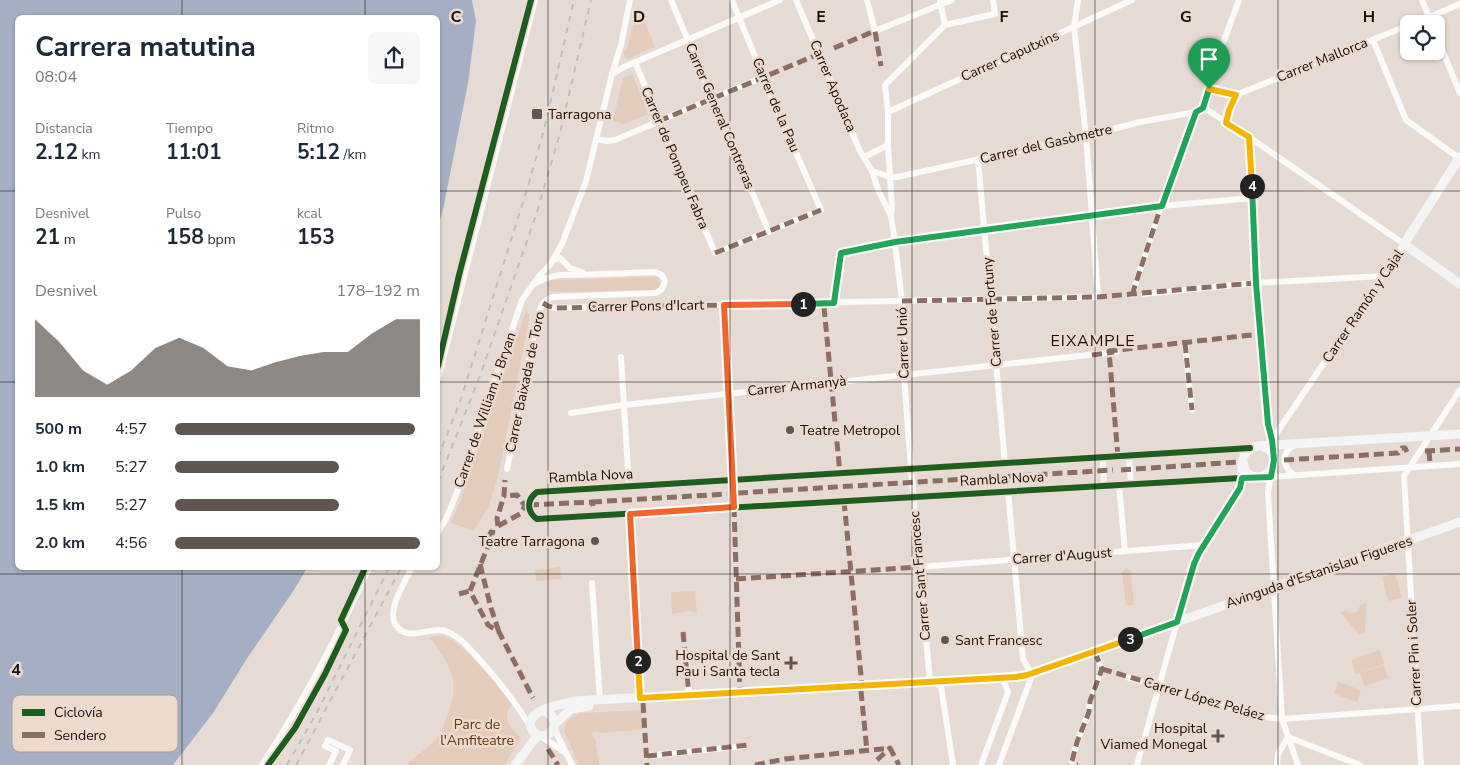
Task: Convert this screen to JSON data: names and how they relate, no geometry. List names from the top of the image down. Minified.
{"streets":{"main road":["Carrer Ramón y Cajal","Avinguda d'Estanislau Figueres"],"street":["Carrer Caputxins","Carrer Mallorca","Carrer Apodaca","Carrer de la Pau","Carrer General Contreras","Carrer del Gasòmetre","Carrer de Pompeu Fabra","Carrer Pons d'Icart","Carrer de Fortuny","Carrer Unió","Carrer Baixada de Toro","Carrer Armanyà","Carrer de William J. Bryan","Rambla Nova","Carrer d'August","Carrer Sant Francesc","Carrer Pin i Soler","Carrer López Peláez"]},"crossings":[["Carrer Caputxins","Carrer Unió"],["Carrer Apodaca","Carrer Unió"],["Carrer de la Pau","Carrer General Contreras"],["Carrer de la Pau","Carrer de Pompeu Fabra"],["Carrer General Contreras","Carrer de Pompeu Fabra"],["Carrer del Gasòmetre","Carrer de Fortuny"],["Carrer del Gasòmetre","Carrer Unió"],["Carrer Pons d'Icart","Carrer de Fortuny"],["Carrer Pons d'Icart","Carrer Unió"],["Carrer Pons d'Icart","Carrer Baixada de Toro"],["Carrer de Fortuny","Carrer Armanyà"],["Carrer de Fortuny","Rambla Nova"],["Carrer Unió","Carrer Armanyà"],["Carrer Unió","Rambla Nova"],["Carrer Unió","Carrer Sant Francesc"],["Rambla Nova","Carrer Sant Francesc"],["Rambla Nova","Carrer Pin i Soler"],["Carrer d'August","Carrer Sant Francesc"],["Avinguda d'Estanislau Figueres","Carrer Sant Francesc"],["Avinguda d'Estanislau Figueres","Carrer Pin i Soler"],["Carrer Pin i Soler","Carrer López Peláez"]],"districts":["EIXAMPLE"],"parks":["Parc de l'Amfiteatre"],"places":{"transit":["Tarragona"],"other":["Teatre Metropol","Teatre Tarragona","Sant Francesc"],"health":["Hospital de Sant Pau i Santa tecla","Hospital Viamed Monegal"]},"legend":["Ciclovía","Sendero"],"page":{"heading":["Carrera matutina","08:04"],"stats":[["Distancia","2.12 km"],["Tiempo","11:01"],["Ritmo","5:12 /km"],["Desnivel","21 m"],["Pulso","158 bpm"],["kcal","153"]],"pins":["4","1","3","2"],"chart":["Desnivel","178–192 m"],"list":[{"name":"500 m","note":"4:57"},{"name":"1.0 km","note":"5:27"},{"name":"1.5 km","note":"5:27"},{"name":"2.0 km","note":"4:56"}]},"grid":{"columns":["C","D","E","F","G","H"],"rows":["4"]}}
